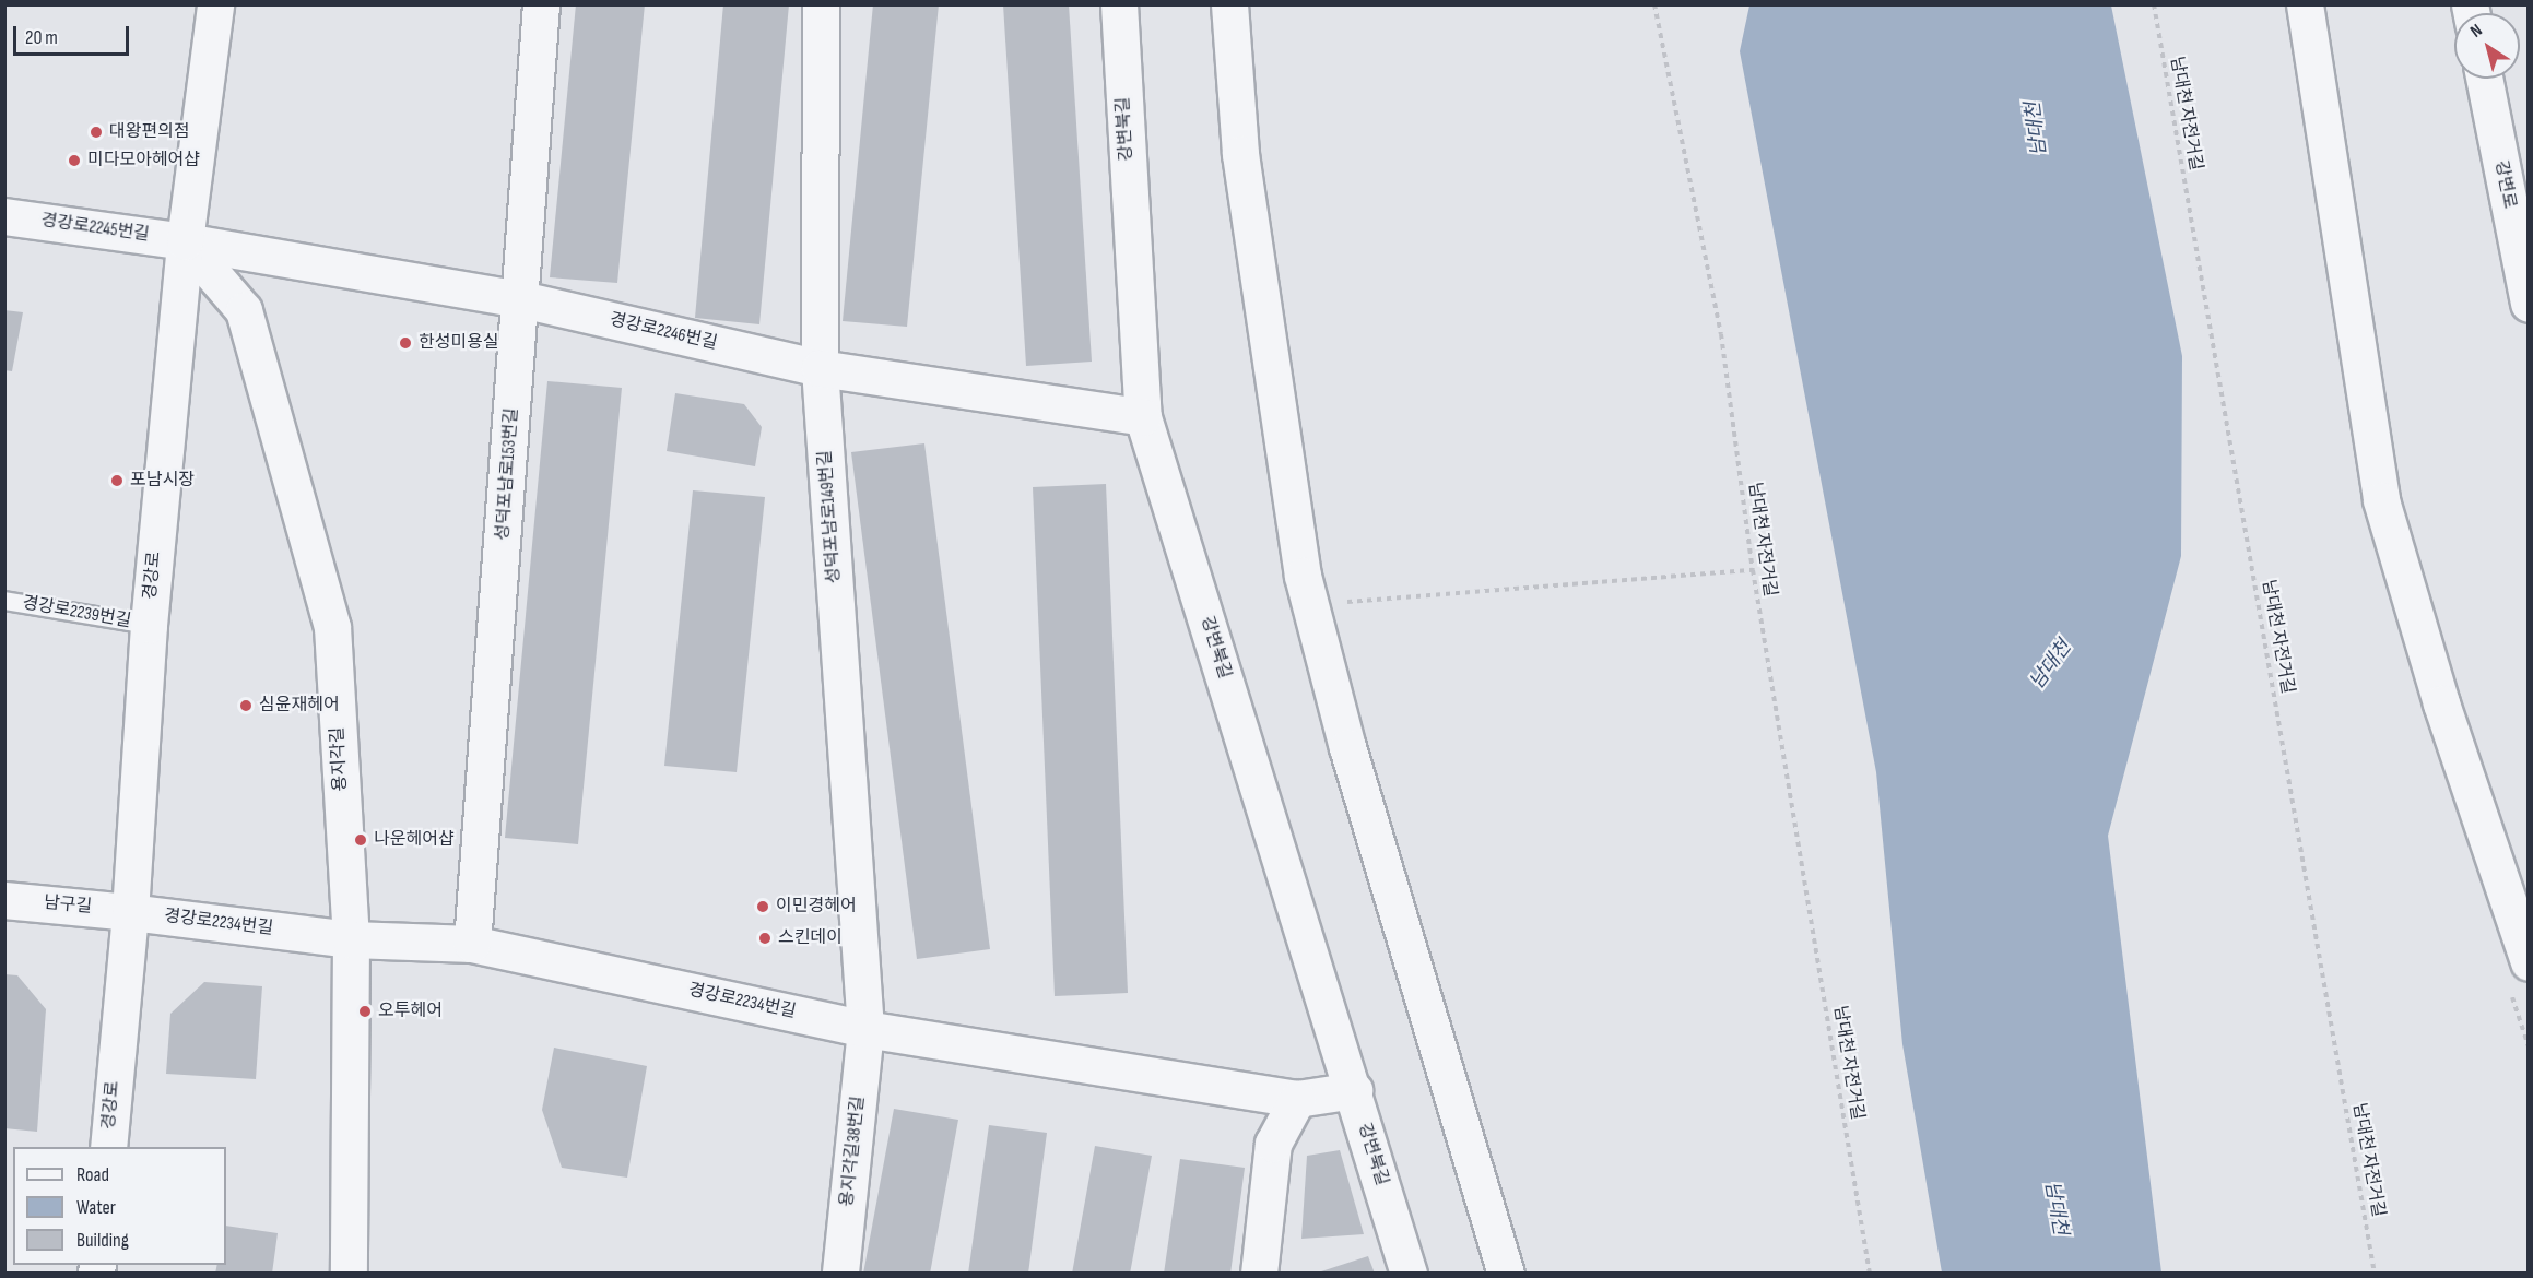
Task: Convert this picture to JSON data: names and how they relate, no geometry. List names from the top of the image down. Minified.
{"streets":{"street":["강변북길","강변로","경강로2245번길","경강로2246번길","성덕포남로153번길","성덕포남로149번길","경강로","용지각길","남구길","경강로2234번길","용지각길38번길"],"lane":["경강로2239번길"],"path":["남대천 자전거길"]},"crossings":[["강변북길","경강로2246번길"],["강변북길","경강로2234번길"],["경강로2245번길","경강로2246번길"],["경강로2245번길","경강로"],["경강로2245번길","용지각길"],["경강로2246번길","성덕포남로153번길"],["경강로2246번길","성덕포남로149번길"],["경강로2246번길","경강로"],["경강로2246번길","용지각길"],["성덕포남로153번길","경강로2234번길"],["성덕포남로149번길","경강로2234번길"],["성덕포남로149번길","용지각길38번길"],["경강로","경강로2239번길"],["경강로","용지각길"],["경강로","남구길"],["경강로","경강로2234번길"],["용지각길","경강로2234번길"],["남구길","경강로2234번길"],["경강로2234번길","용지각길38번길"]],"water":["남대천"],"places":["대왕편의점","미다모아헤어샵","한성미용실","포남시장","심윤재헤어","나운헤어샵","이민경헤어","스킨데이","오투헤어"],"legend":["Road","Water","Building"],"scale_bar":"20 m","north":"top left"}
